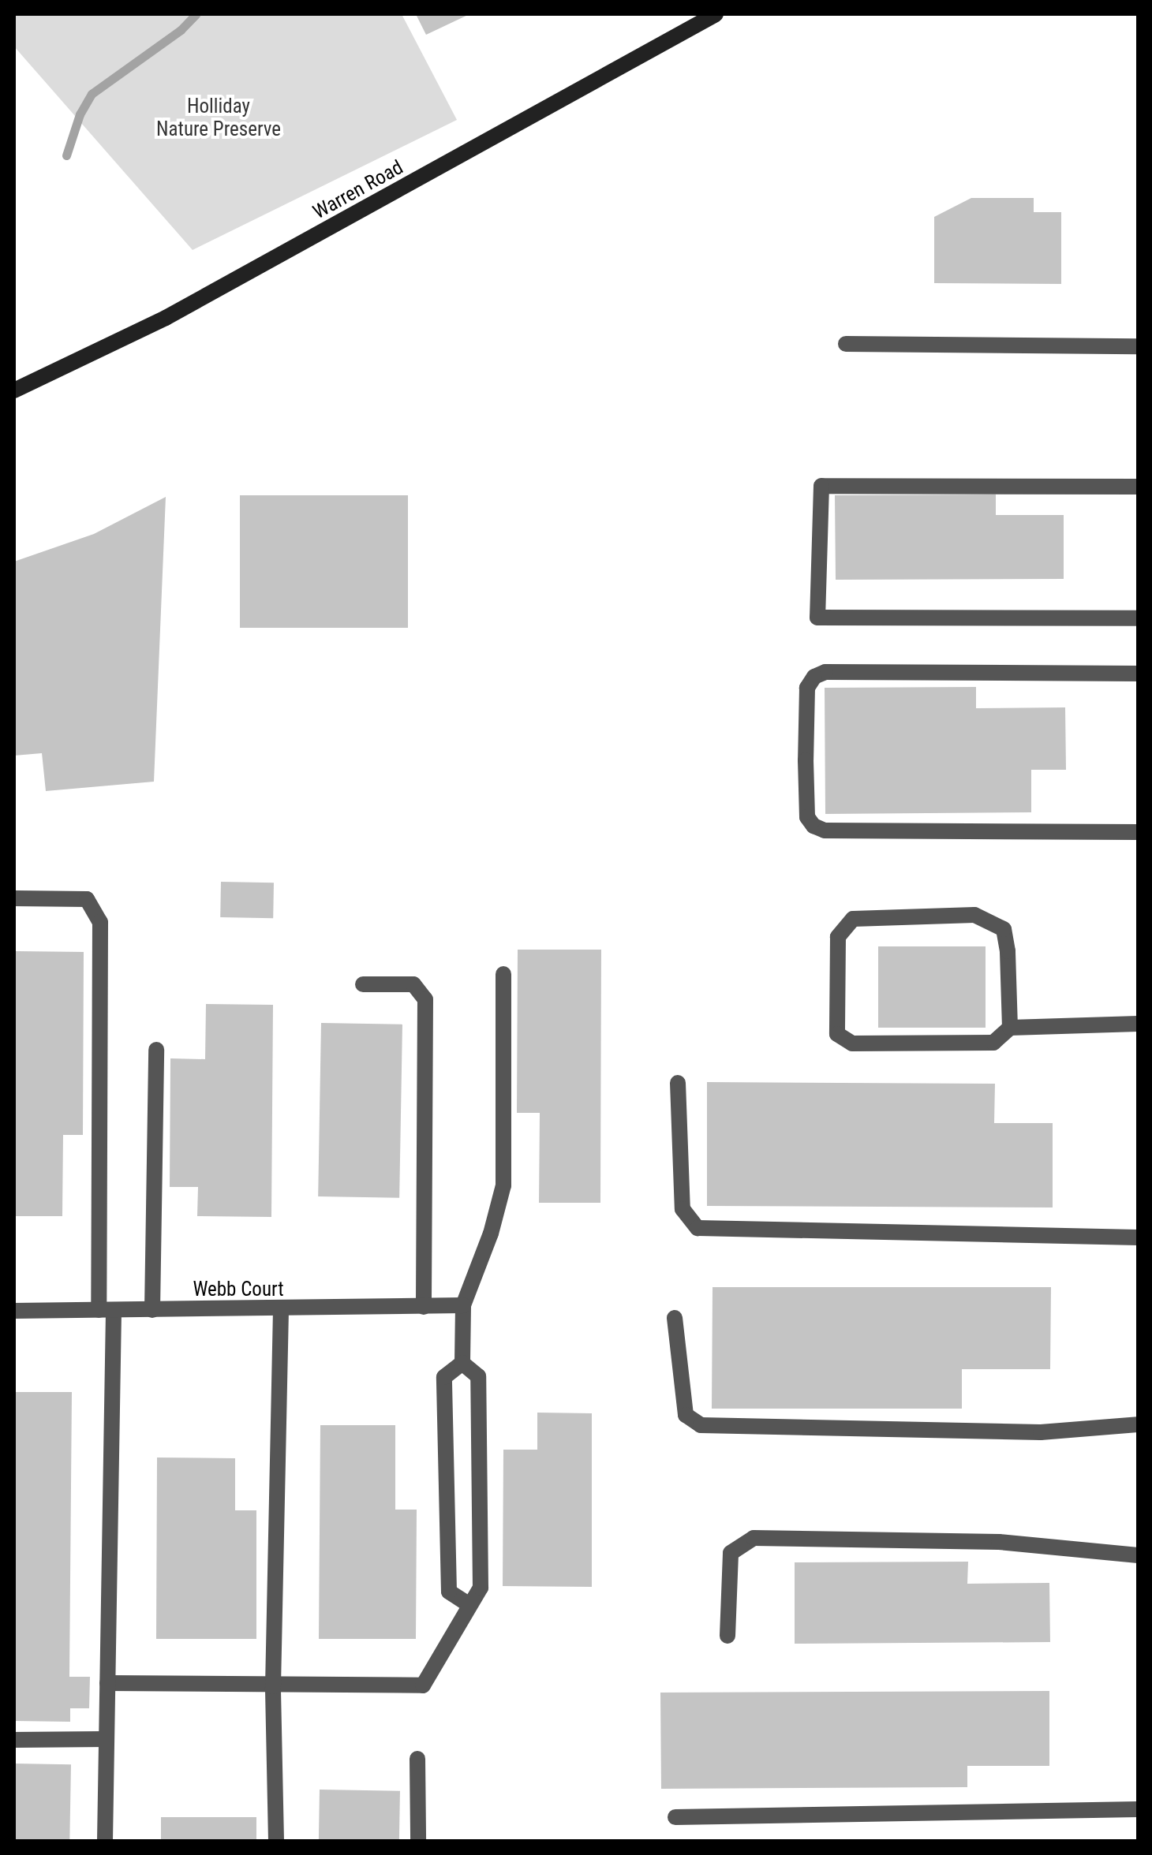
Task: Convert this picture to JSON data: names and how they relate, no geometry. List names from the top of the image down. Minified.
{"streets":{"main road":["Warren Road"],"street":["Webb Court"]},"parks":["Holliday Nature Preserve"]}
